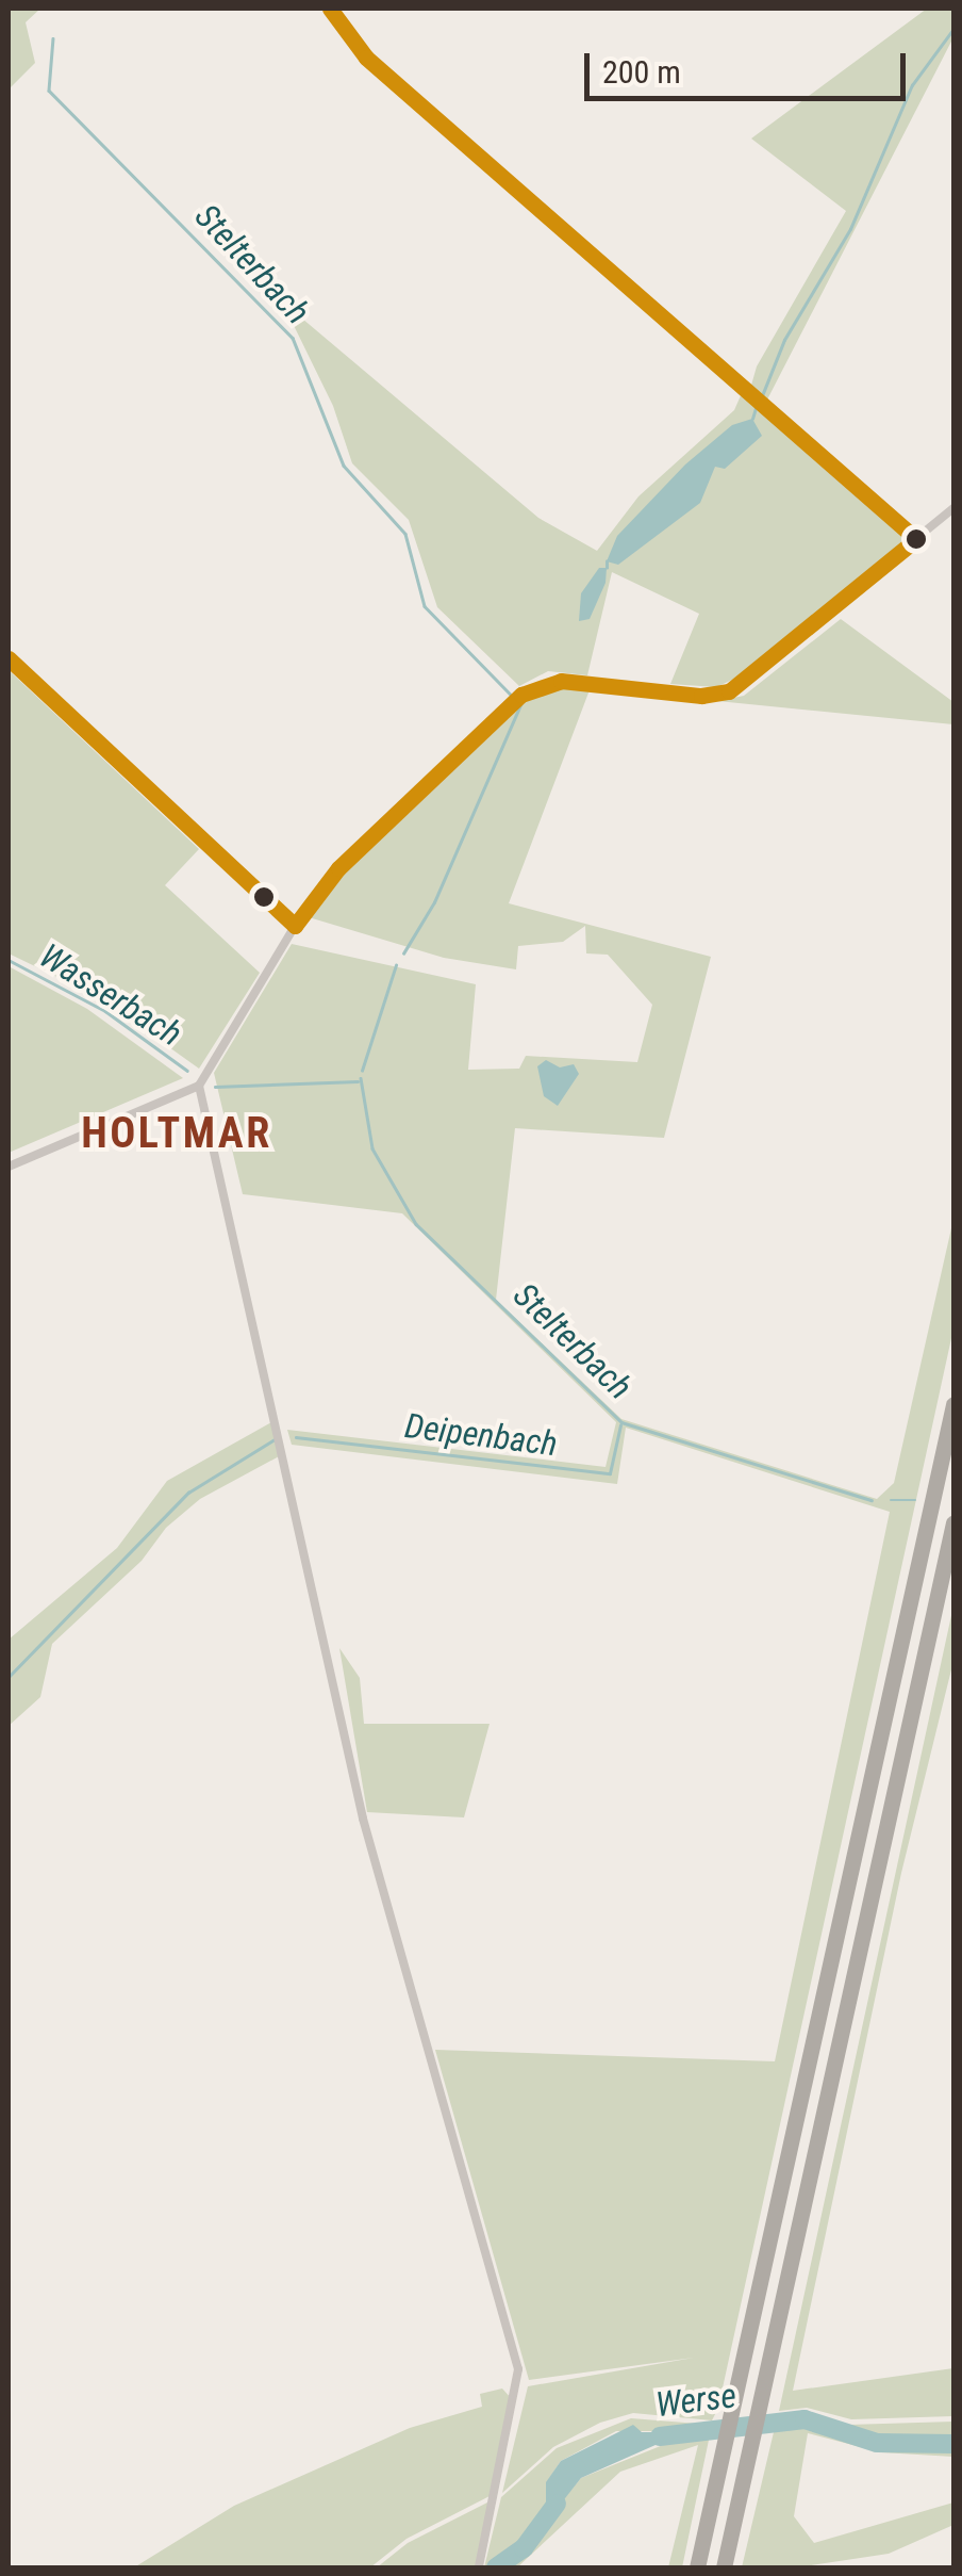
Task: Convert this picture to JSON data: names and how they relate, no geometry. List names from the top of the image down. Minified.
{"districts":["HOLTMAR"],"water":["Stelterbach","Wasserbach","Deipenbach","Werse"],"scale_bar":"200 m"}
